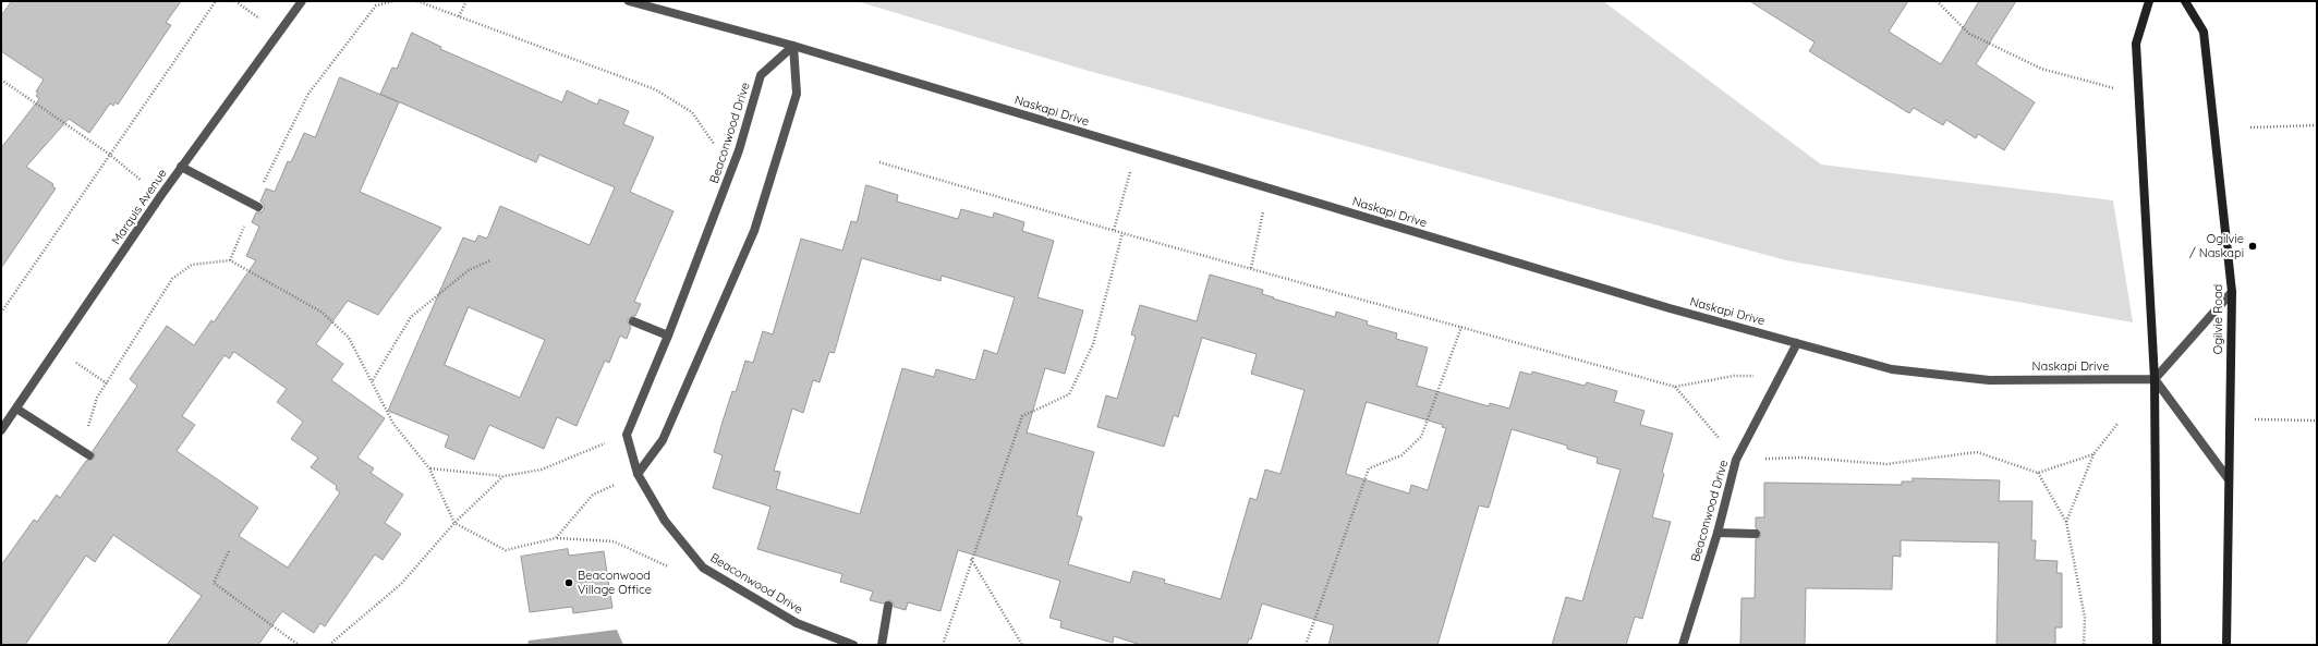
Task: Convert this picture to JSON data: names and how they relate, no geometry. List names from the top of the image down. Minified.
{"streets":{"street":["Naskapi Drive","Beaconwood Drive","Marquis Avenue","Ogilvie Road"]},"crossings":[["Naskapi Drive","Beaconwood Drive"]],"places":["Ogilvie / Naskapi","Beaconwood Village Office"]}
